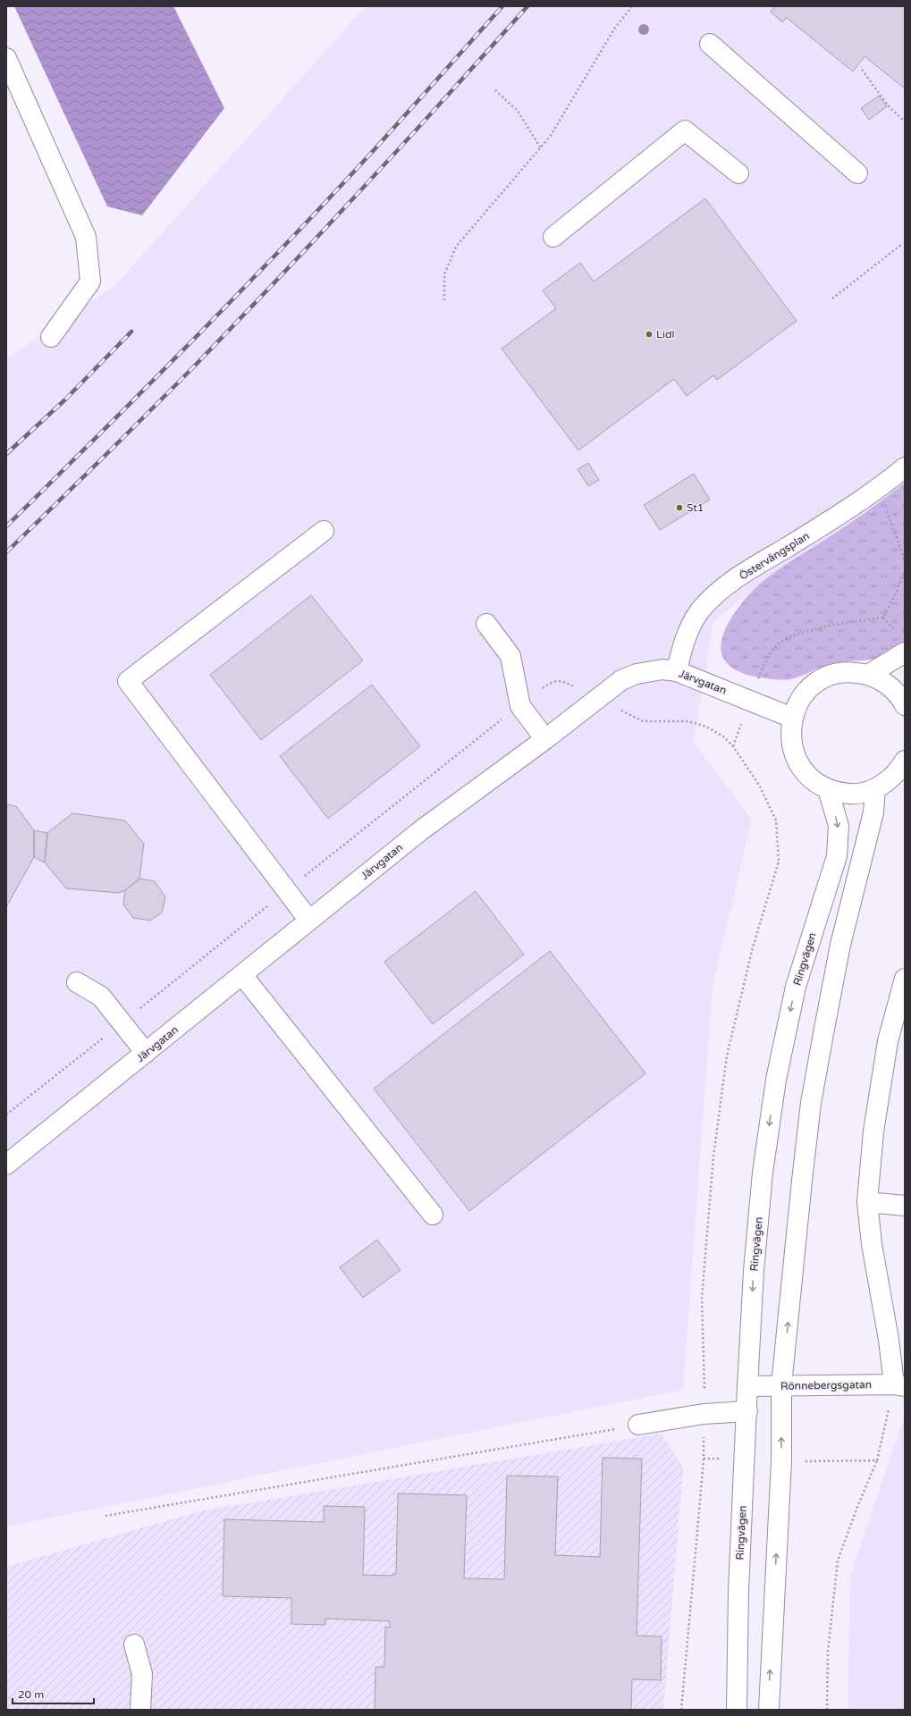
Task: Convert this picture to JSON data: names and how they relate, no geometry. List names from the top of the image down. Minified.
{"streets":{"main road":["Östervångsplan","Järvgatan","Ringvägen","Rönnebergsgatan"]},"crossings":[["Östervångsplan","Järvgatan"],["Ringvägen","Rönnebergsgatan"]],"places":["Lidl","St1"],"scale_bar":"20 m"}
